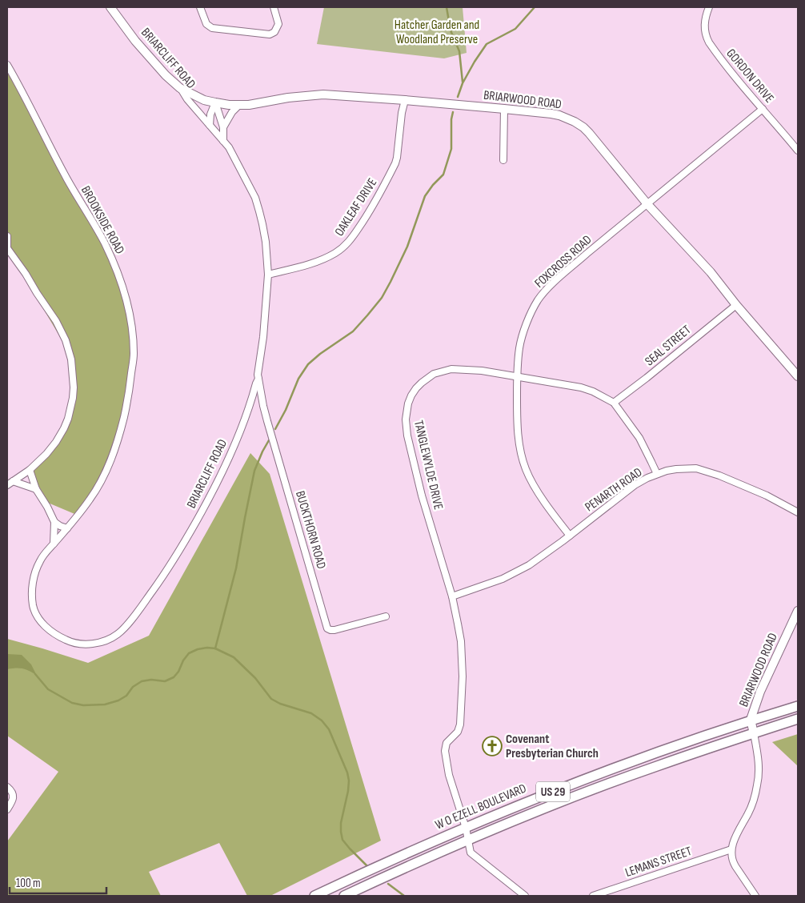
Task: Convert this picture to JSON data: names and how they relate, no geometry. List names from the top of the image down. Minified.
{"streets":{"main road":["US 29","W O EZELL BOULEVARD"],"street":["BRIARCLIFF ROAD","GORDON DRIVE","BRIARWOOD ROAD","OAKLEAF DRIVE","BROOKSIDE ROAD","FOXCROSS ROAD","SEAL STREET","TANGLEWYLDE DRIVE","PENARTH ROAD","BUCKTHORN ROAD","LEMANS STREET"]},"crossings":[["BRIARCLIFF ROAD","BRIARWOOD ROAD"],["BRIARCLIFF ROAD","OAKLEAF DRIVE"],["BRIARCLIFF ROAD","BROOKSIDE ROAD"],["BRIARCLIFF ROAD","BUCKTHORN ROAD"],["GORDON DRIVE","FOXCROSS ROAD"],["BRIARWOOD ROAD","OAKLEAF DRIVE"],["BRIARWOOD ROAD","FOXCROSS ROAD"],["BRIARWOOD ROAD","SEAL STREET"],["BRIARWOOD ROAD","W O EZELL BOULEVARD"],["BRIARWOOD ROAD","LEMANS STREET"],["FOXCROSS ROAD","TANGLEWYLDE DRIVE"],["FOXCROSS ROAD","PENARTH ROAD"],["SEAL STREET","TANGLEWYLDE DRIVE"],["TANGLEWYLDE DRIVE","PENARTH ROAD"],["TANGLEWYLDE DRIVE","W O EZELL BOULEVARD"]],"parks":["Hatcher Garden and Woodland Preserve"],"places":{"church":["Covenant Presbyterian Church"]},"scale_bar":"100 m"}
